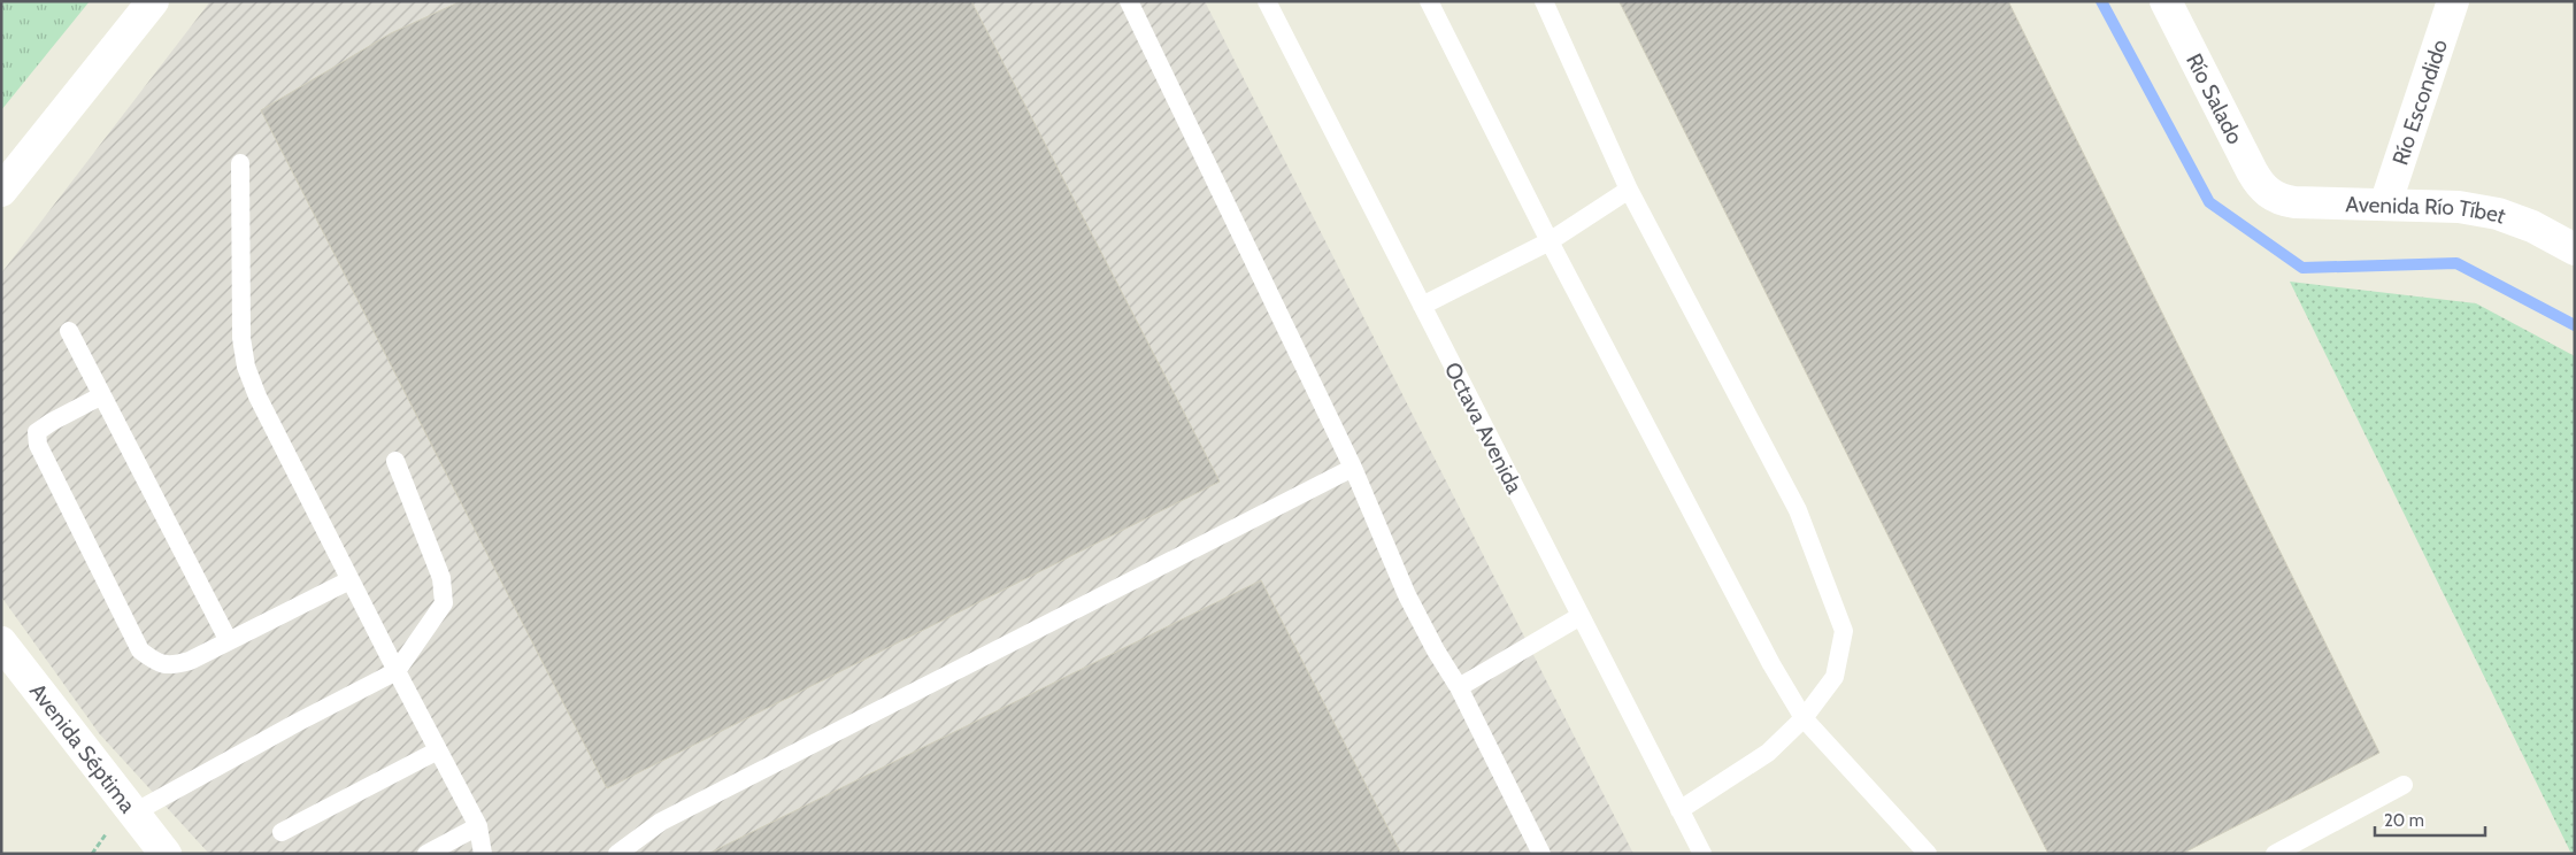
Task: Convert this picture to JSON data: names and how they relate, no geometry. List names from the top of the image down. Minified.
{"streets":{"street":["Río Salado","Río Escondido","Avenida Río Tíbet","Avenida Séptima"],"lane":["Octava Avenida"]},"crossings":[["Río Salado","Avenida Río Tíbet"],["Río Escondido","Avenida Río Tíbet"]],"scale_bar":"20 m"}
